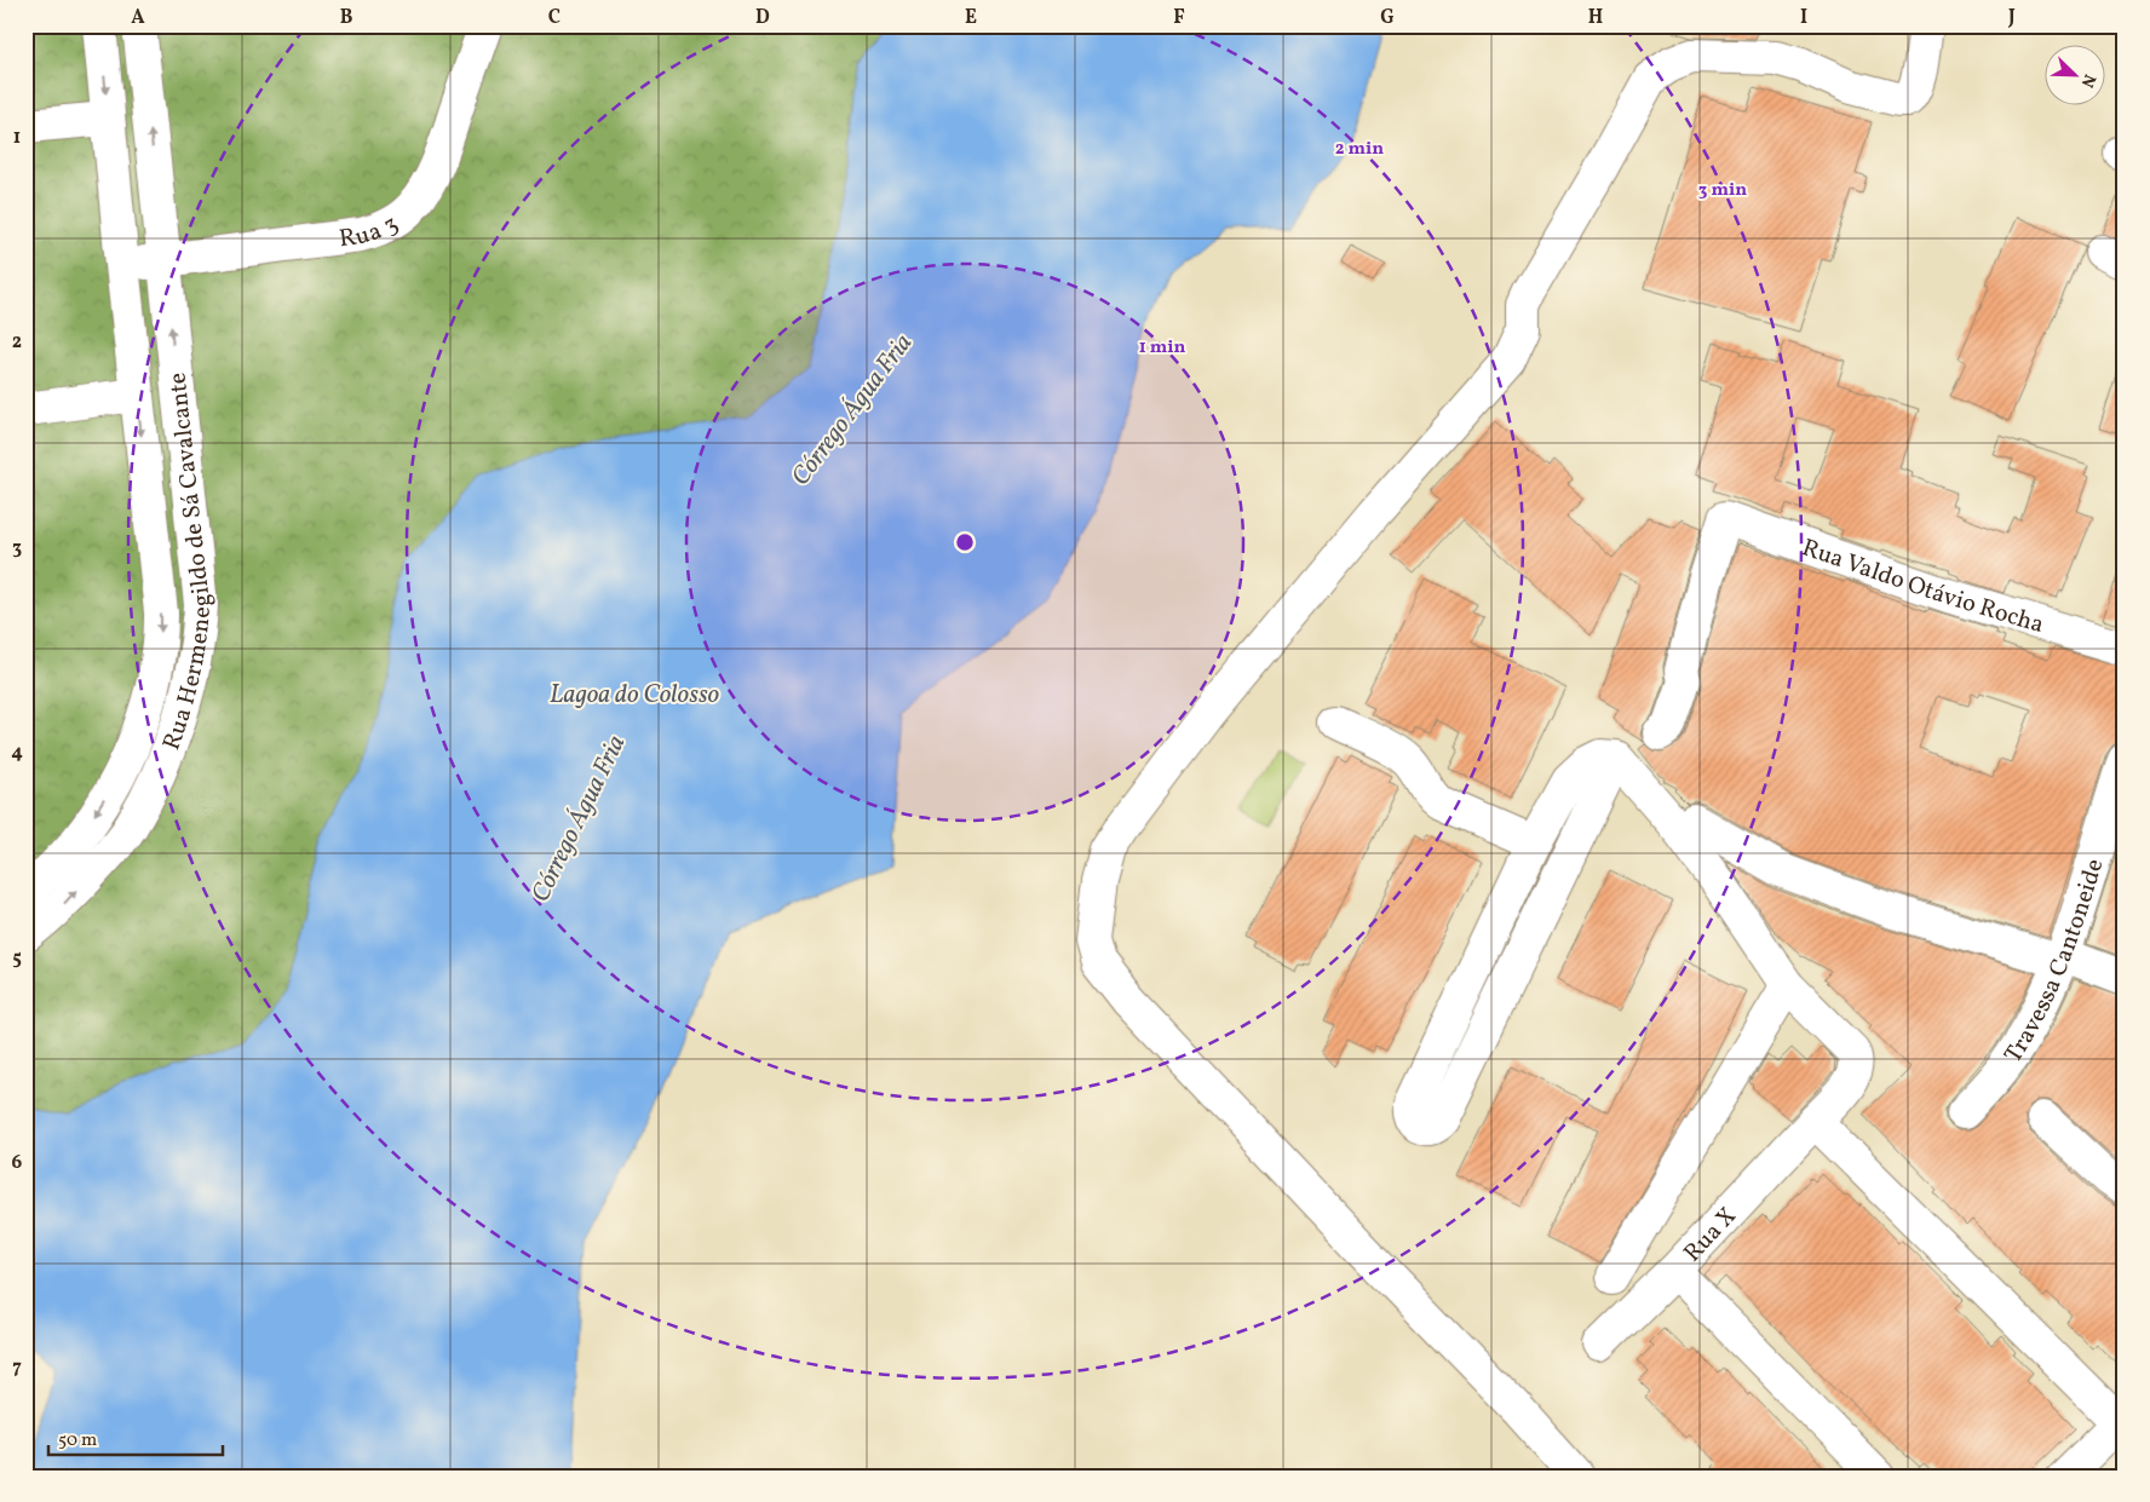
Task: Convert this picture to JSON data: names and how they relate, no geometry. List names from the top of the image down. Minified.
{"streets":{"street":["Rua 3","Rua Hermenegildo de Sá Cavalcante","Rua Valdo Otávio Rocha","Travessa Cantoneide","Rua X"]},"crossings":[["Rua 3","Rua Hermenegildo de Sá Cavalcante"]],"water":["Córrego Água Fria","Lagoa do Colosso"],"scale_bar":"50 m","north":"bottom right","grid":{"columns":["A","B","C","D","E","F","G","H","I","J"],"rows":["1","2","3","4","5","6","7"]},"rings":["2 min","3 min","1 min"]}
